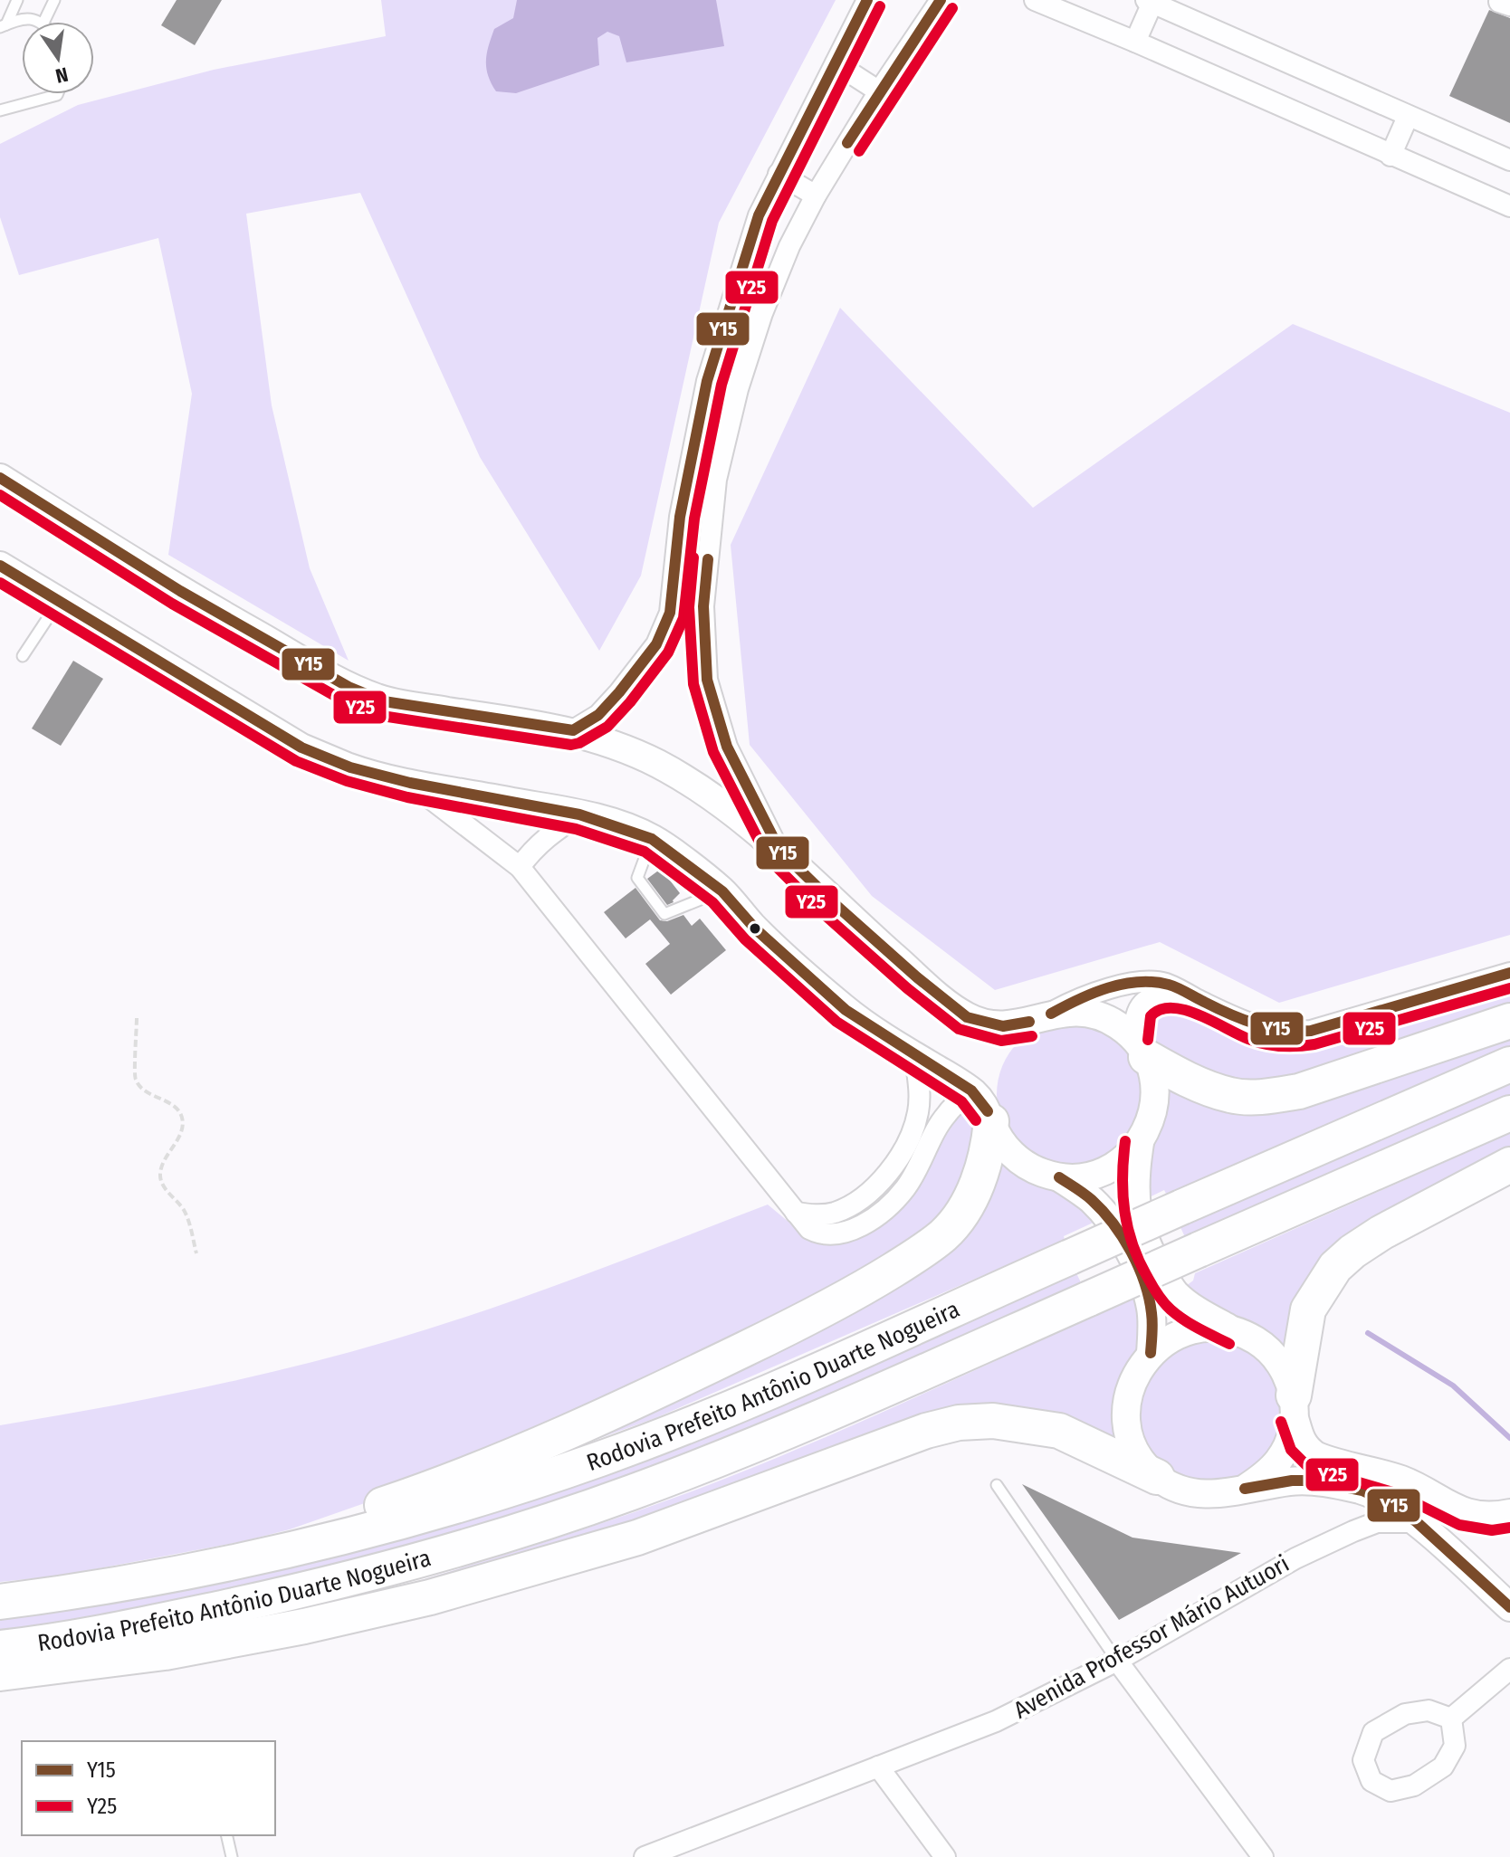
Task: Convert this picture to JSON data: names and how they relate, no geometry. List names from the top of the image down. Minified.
{"streets":{"highway":["Rodovia Prefeito Antônio Duarte Nogueira"],"street":["Avenida Professor Mário Autuori"]},"lines":["transit line Y15","transit line Y25"],"legend":["Y15","Y25"],"north":"bottom"}
